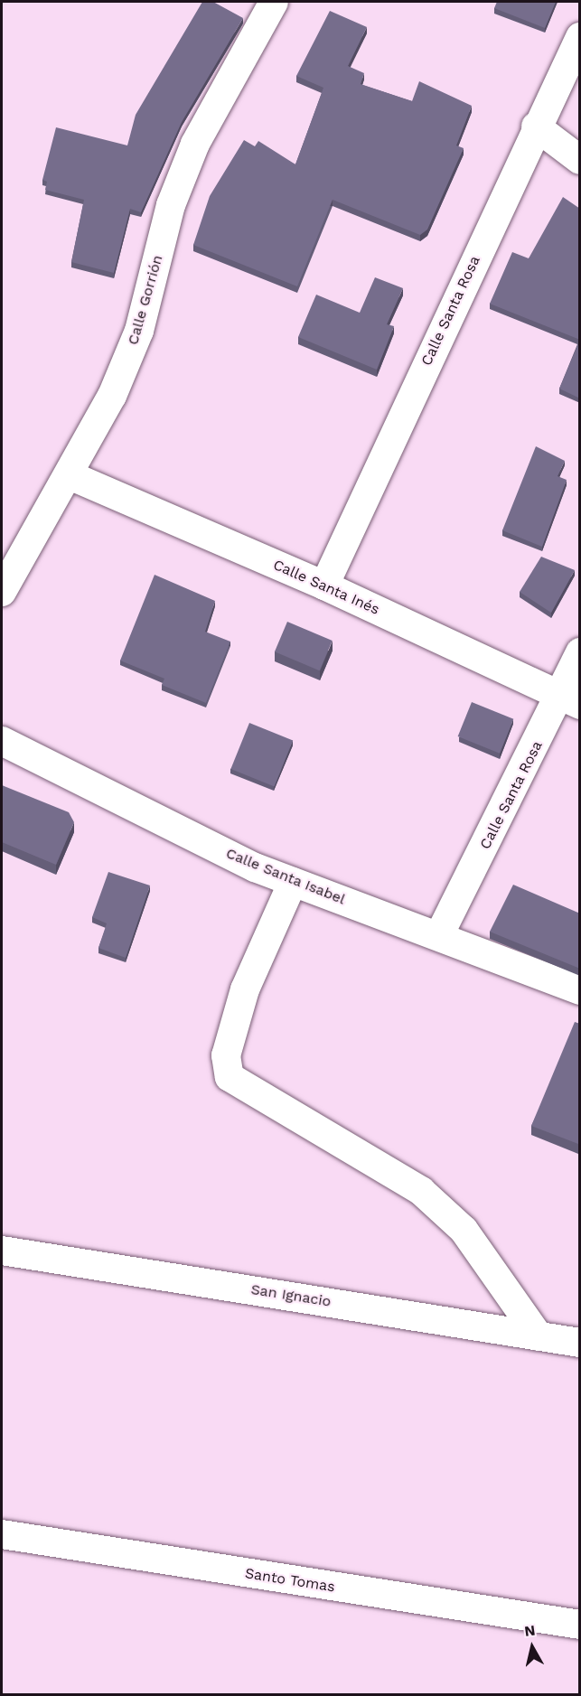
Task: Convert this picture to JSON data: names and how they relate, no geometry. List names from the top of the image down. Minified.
{"streets":{"street":["Calle Gorrión","Calle Santa Rosa","Calle Santa Inés","Calle Santa Isabel","San Ignacio","Santo Tomas"]},"crossings":[["Calle Gorrión","Calle Santa Inés"],["Calle Santa Rosa","Calle Santa Inés"],["Calle Santa Rosa","Calle Santa Isabel"]],"north":"top"}
